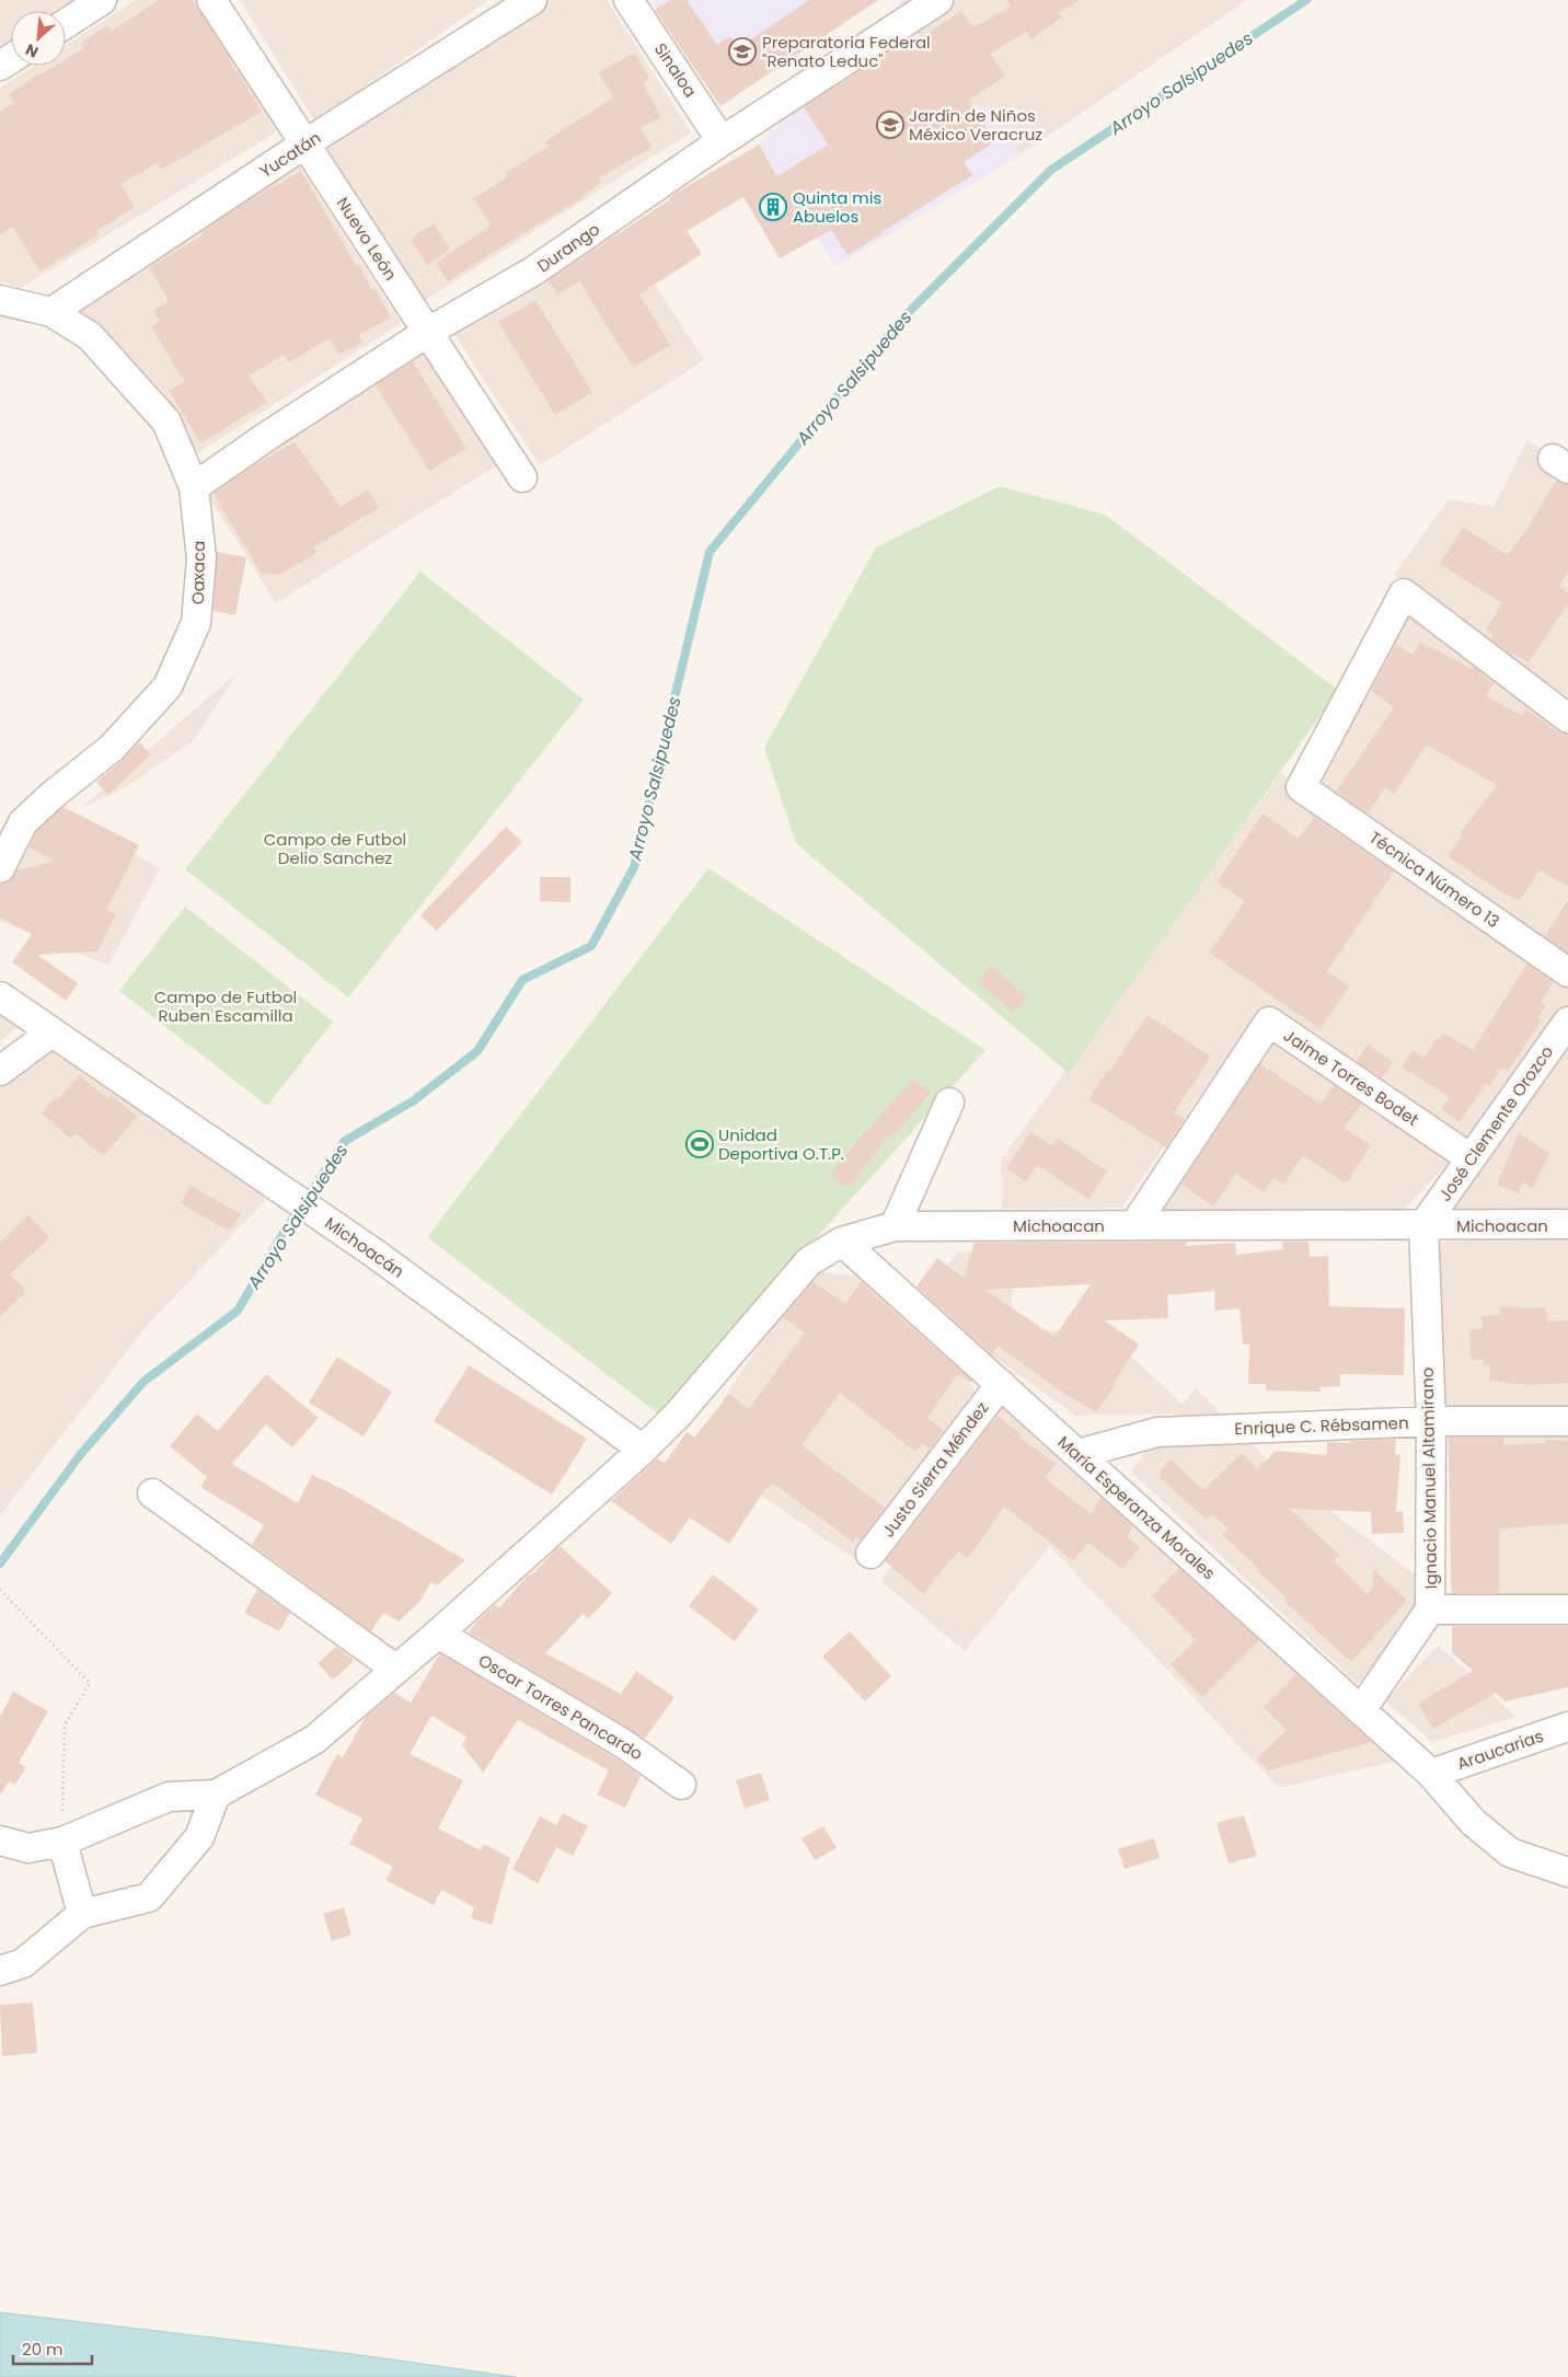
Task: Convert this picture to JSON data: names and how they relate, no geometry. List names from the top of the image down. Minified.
{"streets":{"street":["Sinaloa","Yucatán","Nuevo León","Durango","Oaxaca","Técnica Número 13","Jaime Torres Bodet","José Clemente Orozco","Michoacan","Michoacán","Enrique C. Rébsamen","Justo Sierra Méndez","Ignacio Manuel Altamirano","María Esperanza Morales","Oscar Torres Pancardo","Araucarias"]},"crossings":[["Sinaloa","Durango"],["Yucatán","Nuevo León"],["Yucatán","Oaxaca"],["Nuevo León","Durango"],["Durango","Oaxaca"],["Jaime Torres Bodet","José Clemente Orozco"],["Jaime Torres Bodet","Michoacan"],["José Clemente Orozco","Michoacan"],["José Clemente Orozco","Ignacio Manuel Altamirano"],["Michoacan","Michoacán"],["Michoacan","Ignacio Manuel Altamirano"],["Michoacan","María Esperanza Morales"],["Enrique C. Rébsamen","Ignacio Manuel Altamirano"],["Enrique C. Rébsamen","María Esperanza Morales"],["Justo Sierra Méndez","María Esperanza Morales"],["Ignacio Manuel Altamirano","María Esperanza Morales"],["María Esperanza Morales","Araucarias"]],"water":["Arroyo Salsipuedes"],"parks":["Campo de Futbol Delio Sanchez","Campo de Futbol Ruben Escamilla"],"places":{"school or university":["Preparatoria Federal \"Renato Leduc\"","Jardín de Niños México Veracruz"],"building":["Quinta mis Abuelos"],"sports":["Unidad Deportiva O.T.P."]},"scale_bar":"20 m","north":"bottom left"}
